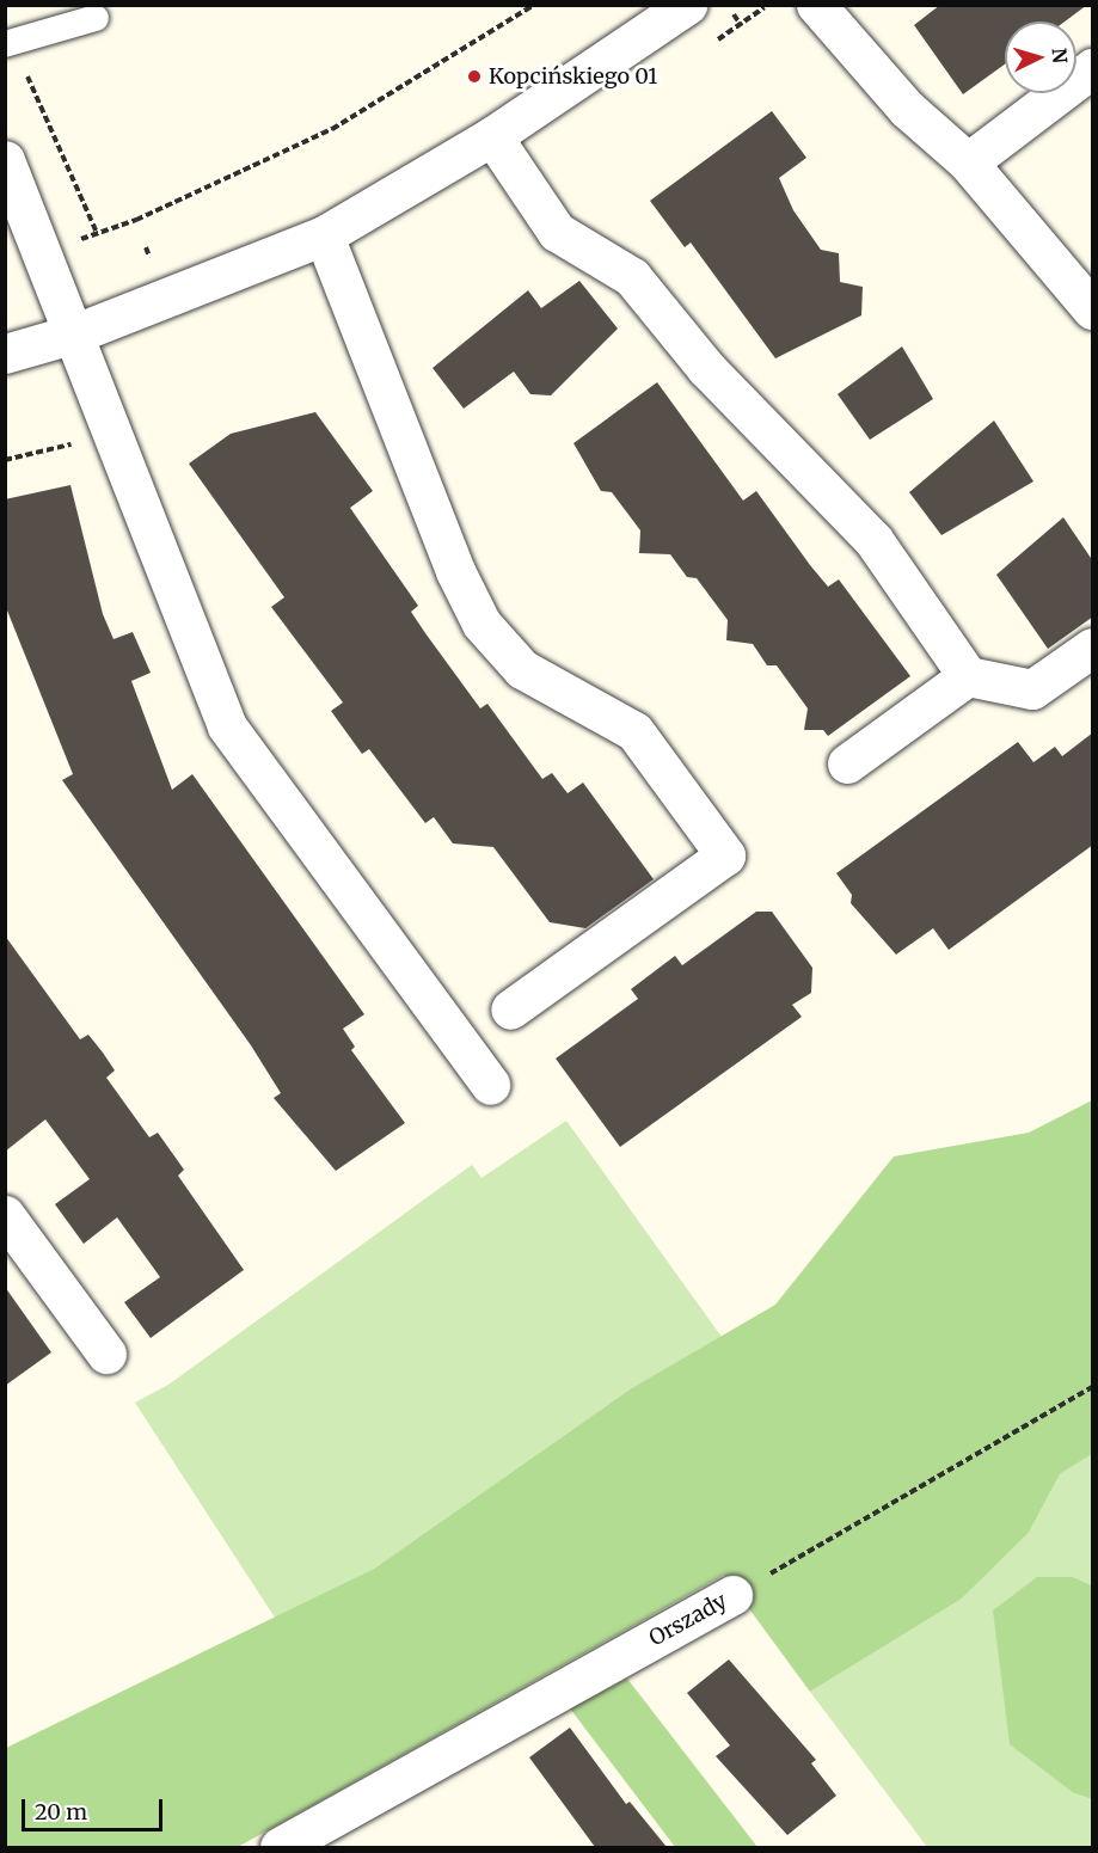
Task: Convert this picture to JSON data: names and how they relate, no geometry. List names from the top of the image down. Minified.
{"streets":{"street":["Orszady"]},"places":["Kopcińskiego 01"],"scale_bar":"20 m","north":"right"}
